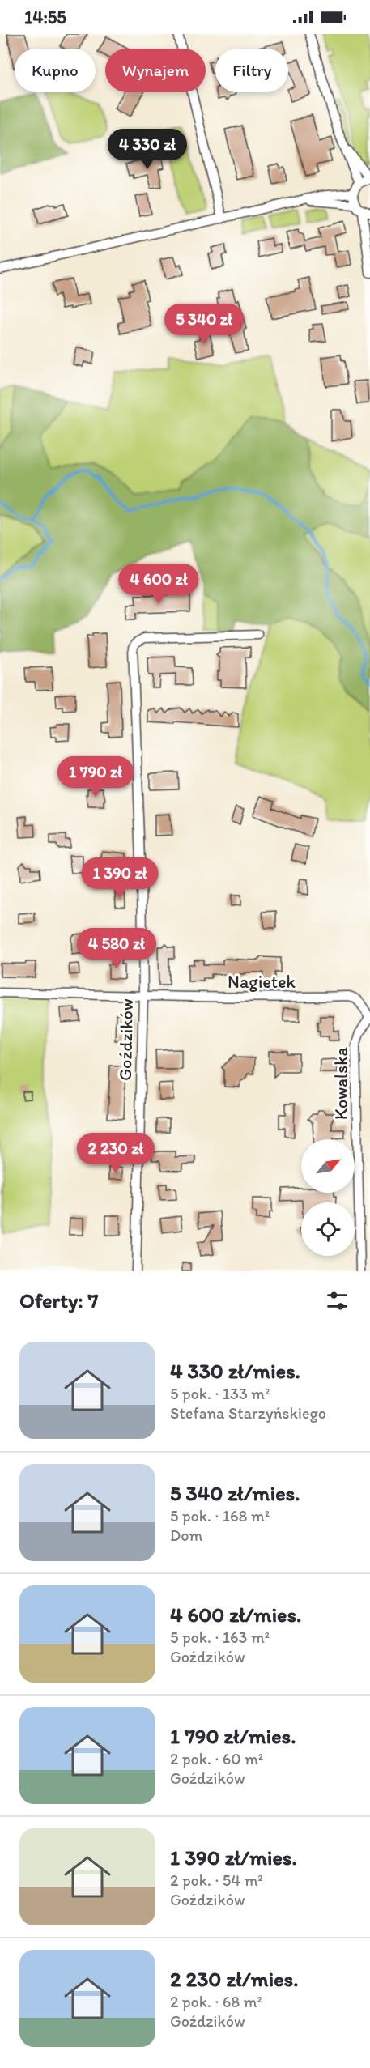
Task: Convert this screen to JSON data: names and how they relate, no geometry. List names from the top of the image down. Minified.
{"streets":{"street":["Nagietek","Goździków","Kowalska"]},"crossings":[["Nagietek","Goździków"],["Nagietek","Kowalska"]],"north":"top right","page":{"status":"14:55","chip":["Kupno","Wynajem","Filtry"],"price":["4 330 zł","5 340 zł","4 600 zł","1 790 zł","1 390 zł","4 580 zł","2 230 zł"],"heading":"Oferty: 7","list":[{"name":"4 330 zł/mies.","note":"5 pok. · 133 m² · Stefana Starzyńskiego"},{"name":"5 340 zł/mies.","note":"5 pok. · 168 m² · Dom"},{"name":"4 600 zł/mies.","note":"5 pok. · 163 m² · Goździków"},{"name":"1 790 zł/mies.","note":"2 pok. · 60 m² · Goździków"},{"name":"1 390 zł/mies.","note":"2 pok. · 54 m² · Goździków"},{"name":"2 230 zł/mies.","note":"2 pok. · 68 m² · Goździków"}]}}
